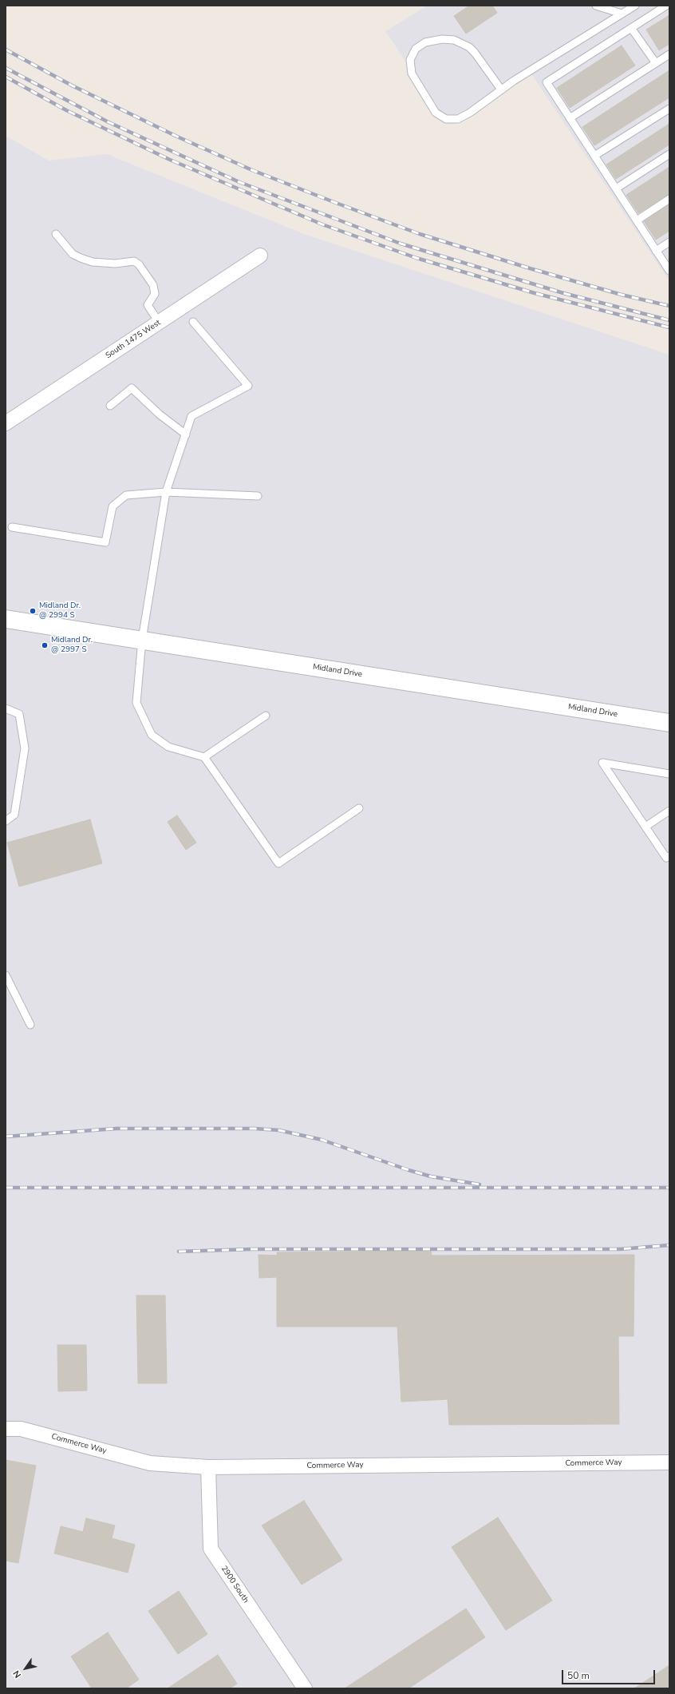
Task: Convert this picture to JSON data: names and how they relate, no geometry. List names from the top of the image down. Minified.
{"streets":{"street":["South 1475 West","Midland Drive","Commerce Way","2900 South"]},"crossings":[["Commerce Way","2900 South"]],"places":["Midland Dr. @ 2994 S","Midland Dr. @ 2997 S"],"scale_bar":"50 m","north":"bottom left"}
